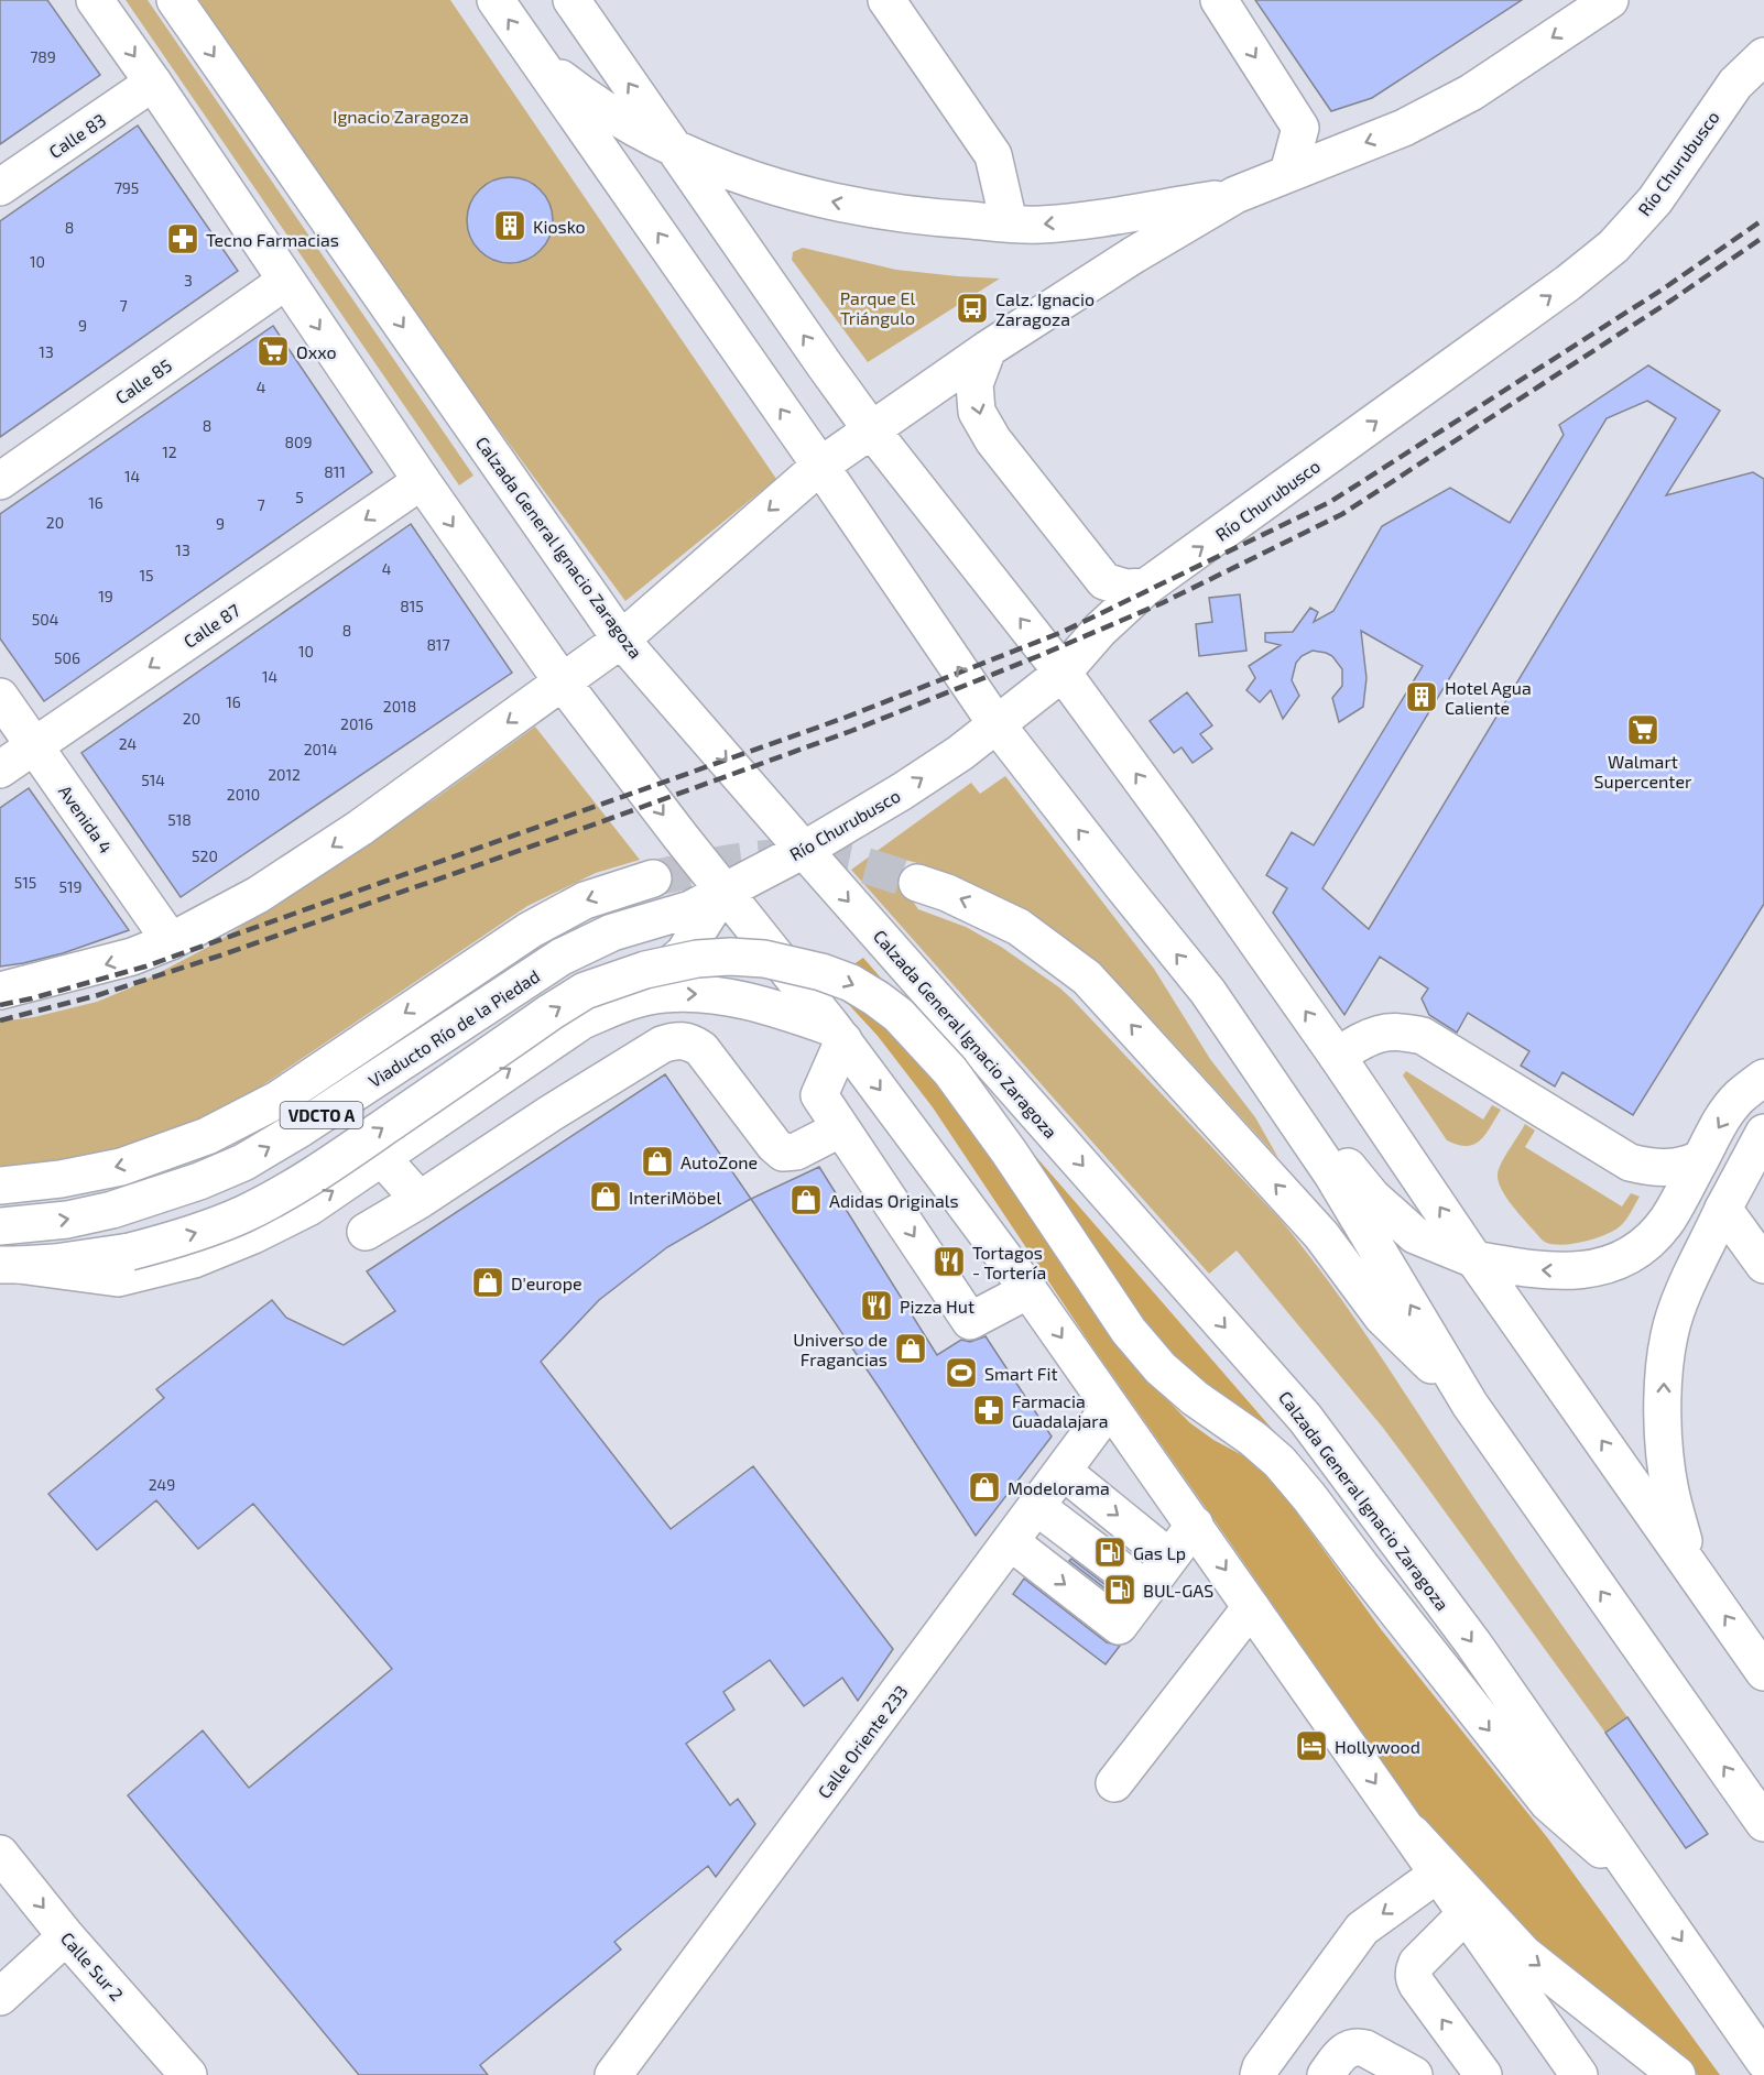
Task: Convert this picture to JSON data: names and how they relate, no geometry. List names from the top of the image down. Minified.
{"streets":{"main road":["Calle 83","Río Churubusco","Calle 85","Calzada General Ignacio Zaragoza","Calle 87","Avenida 4","Viaducto Río de la Piedad","VDCTO A","Calle Oriente 233","Calle Sur 2"]},"crossings":[["Río Churubusco","Calzada General Ignacio Zaragoza"],["Río Churubusco","Viaducto Río de la Piedad"],["Calle 87","Avenida 4"]],"one_way":["Calle Sur 2"],"parks":["Ignacio Zaragoza","Parque El Triángulo"],"places":{"building":["Kiosko","Hotel Agua Caliente"],"pharmacy":["Tecno Farmacias","Farmacia Guadalajara"],"bus stop":["Calz. Ignacio Zaragoza"],"supermarket":["Oxxo","Walmart Supercenter"],"shop":["AutoZone","InteriMöbel","Adidas Originals","D'europe","Universo de Fragancias","Modelorama"],"restaurant":["Tortagos - Tortería","Pizza Hut"],"sports":["Smart Fit"],"fuel station":["Gas Lp","BUL-GAS"],"hotel":["Hollywood"]},"house_numbers":["789","795","8","10","3","7","9","13","4","8","809","12","811","14","5","16","7","20","9","13","4","15","19","815","504","8","817","10","506","14","16","2018","20","2016","24","2014","2012","514","2010","518","520","515","519","249"]}
